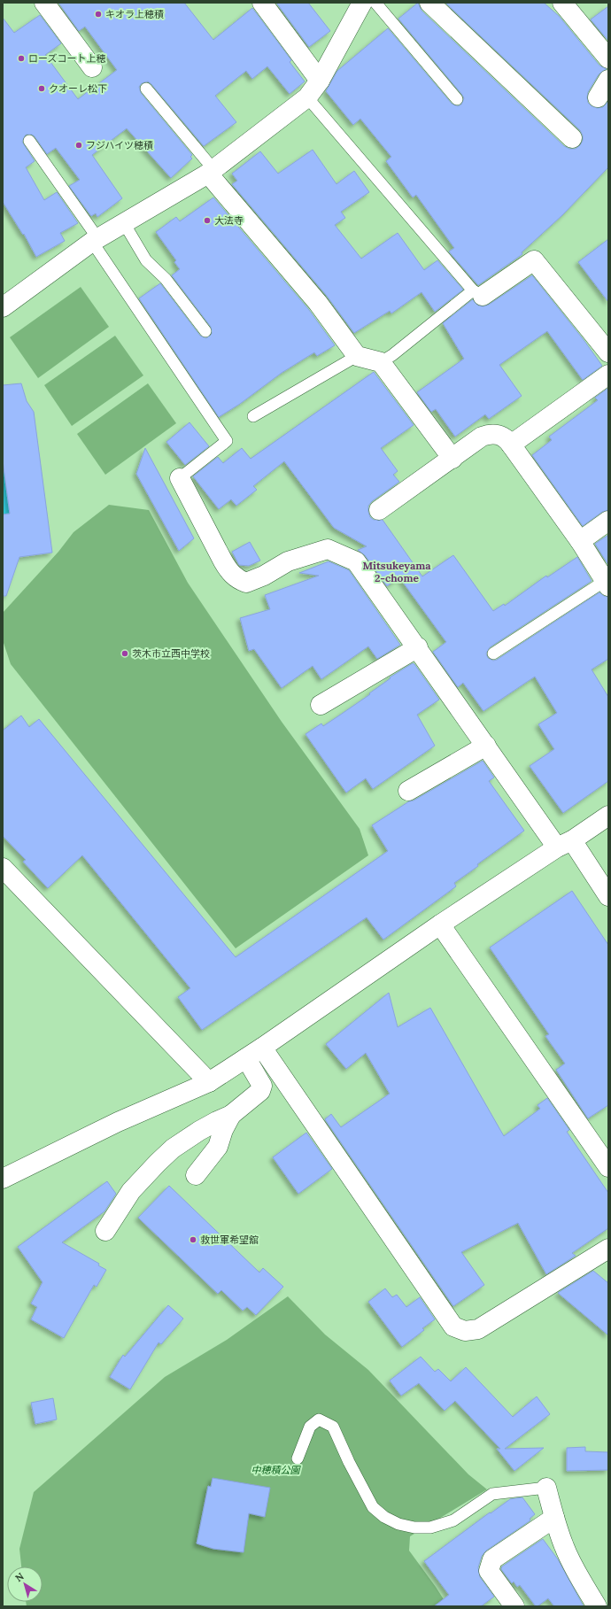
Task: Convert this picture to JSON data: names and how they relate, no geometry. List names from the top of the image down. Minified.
{"districts":["Mitsukeyama 2-chome"],"parks":["中穂積公園"],"places":["キオラ上穂積","ローズコート上穂","クオーレ松下","フジハイツ穂積","大法寺","茨木市立西中学校","救世軍希望舘"],"north":"top left"}
